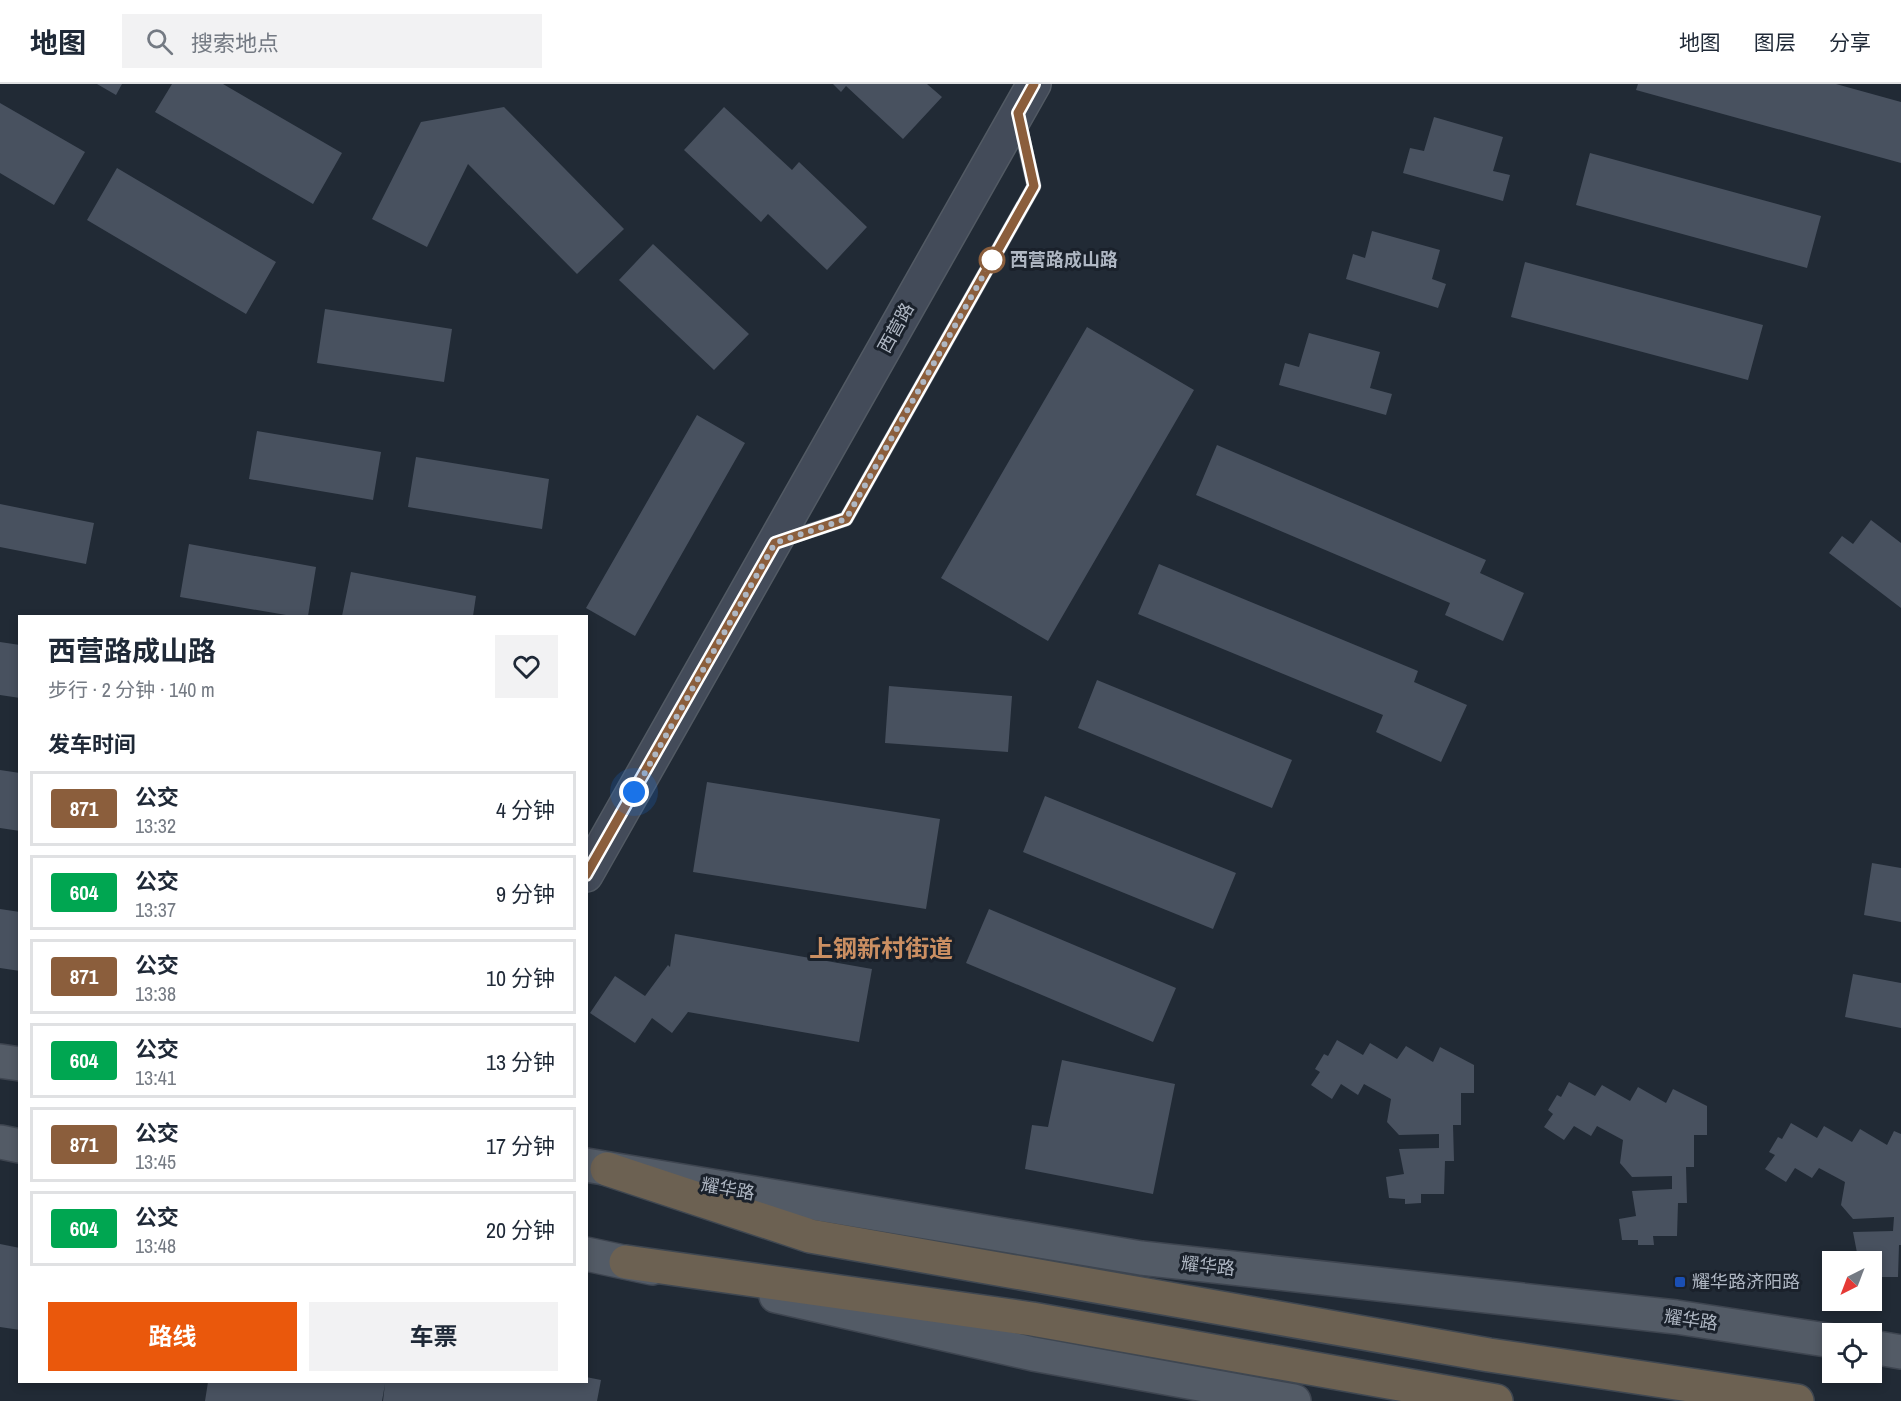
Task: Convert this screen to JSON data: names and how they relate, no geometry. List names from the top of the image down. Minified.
{"streets":{"main road":["耀华路"],"street":["西营路"]},"districts":["上钢新村街道"],"places":{"other":["西营路成山路"],"transit":["耀华路济阳路"]},"lines":["bus line 871"],"north":"bottom left","page":{"header":"地图","search":"搜索地点","nav":["地图","图层","分享"],"heading":[["西营路成山路","步行 · 2 分钟 · 140 m"],"发车时间"],"list":[{"mark":"871","name":"公交","note":"13:32","value":"4 分钟"},{"mark":"604","name":"公交","note":"13:37","value":"9 分钟"},{"mark":"871","name":"公交","note":"13:38","value":"10 分钟"},{"mark":"604","name":"公交","note":"13:41","value":"13 分钟"},{"mark":"871","name":"公交","note":"13:45","value":"17 分钟"},{"mark":"604","name":"公交","note":"13:48","value":"20 分钟"}],"buttons":["路线","车票"]}}
